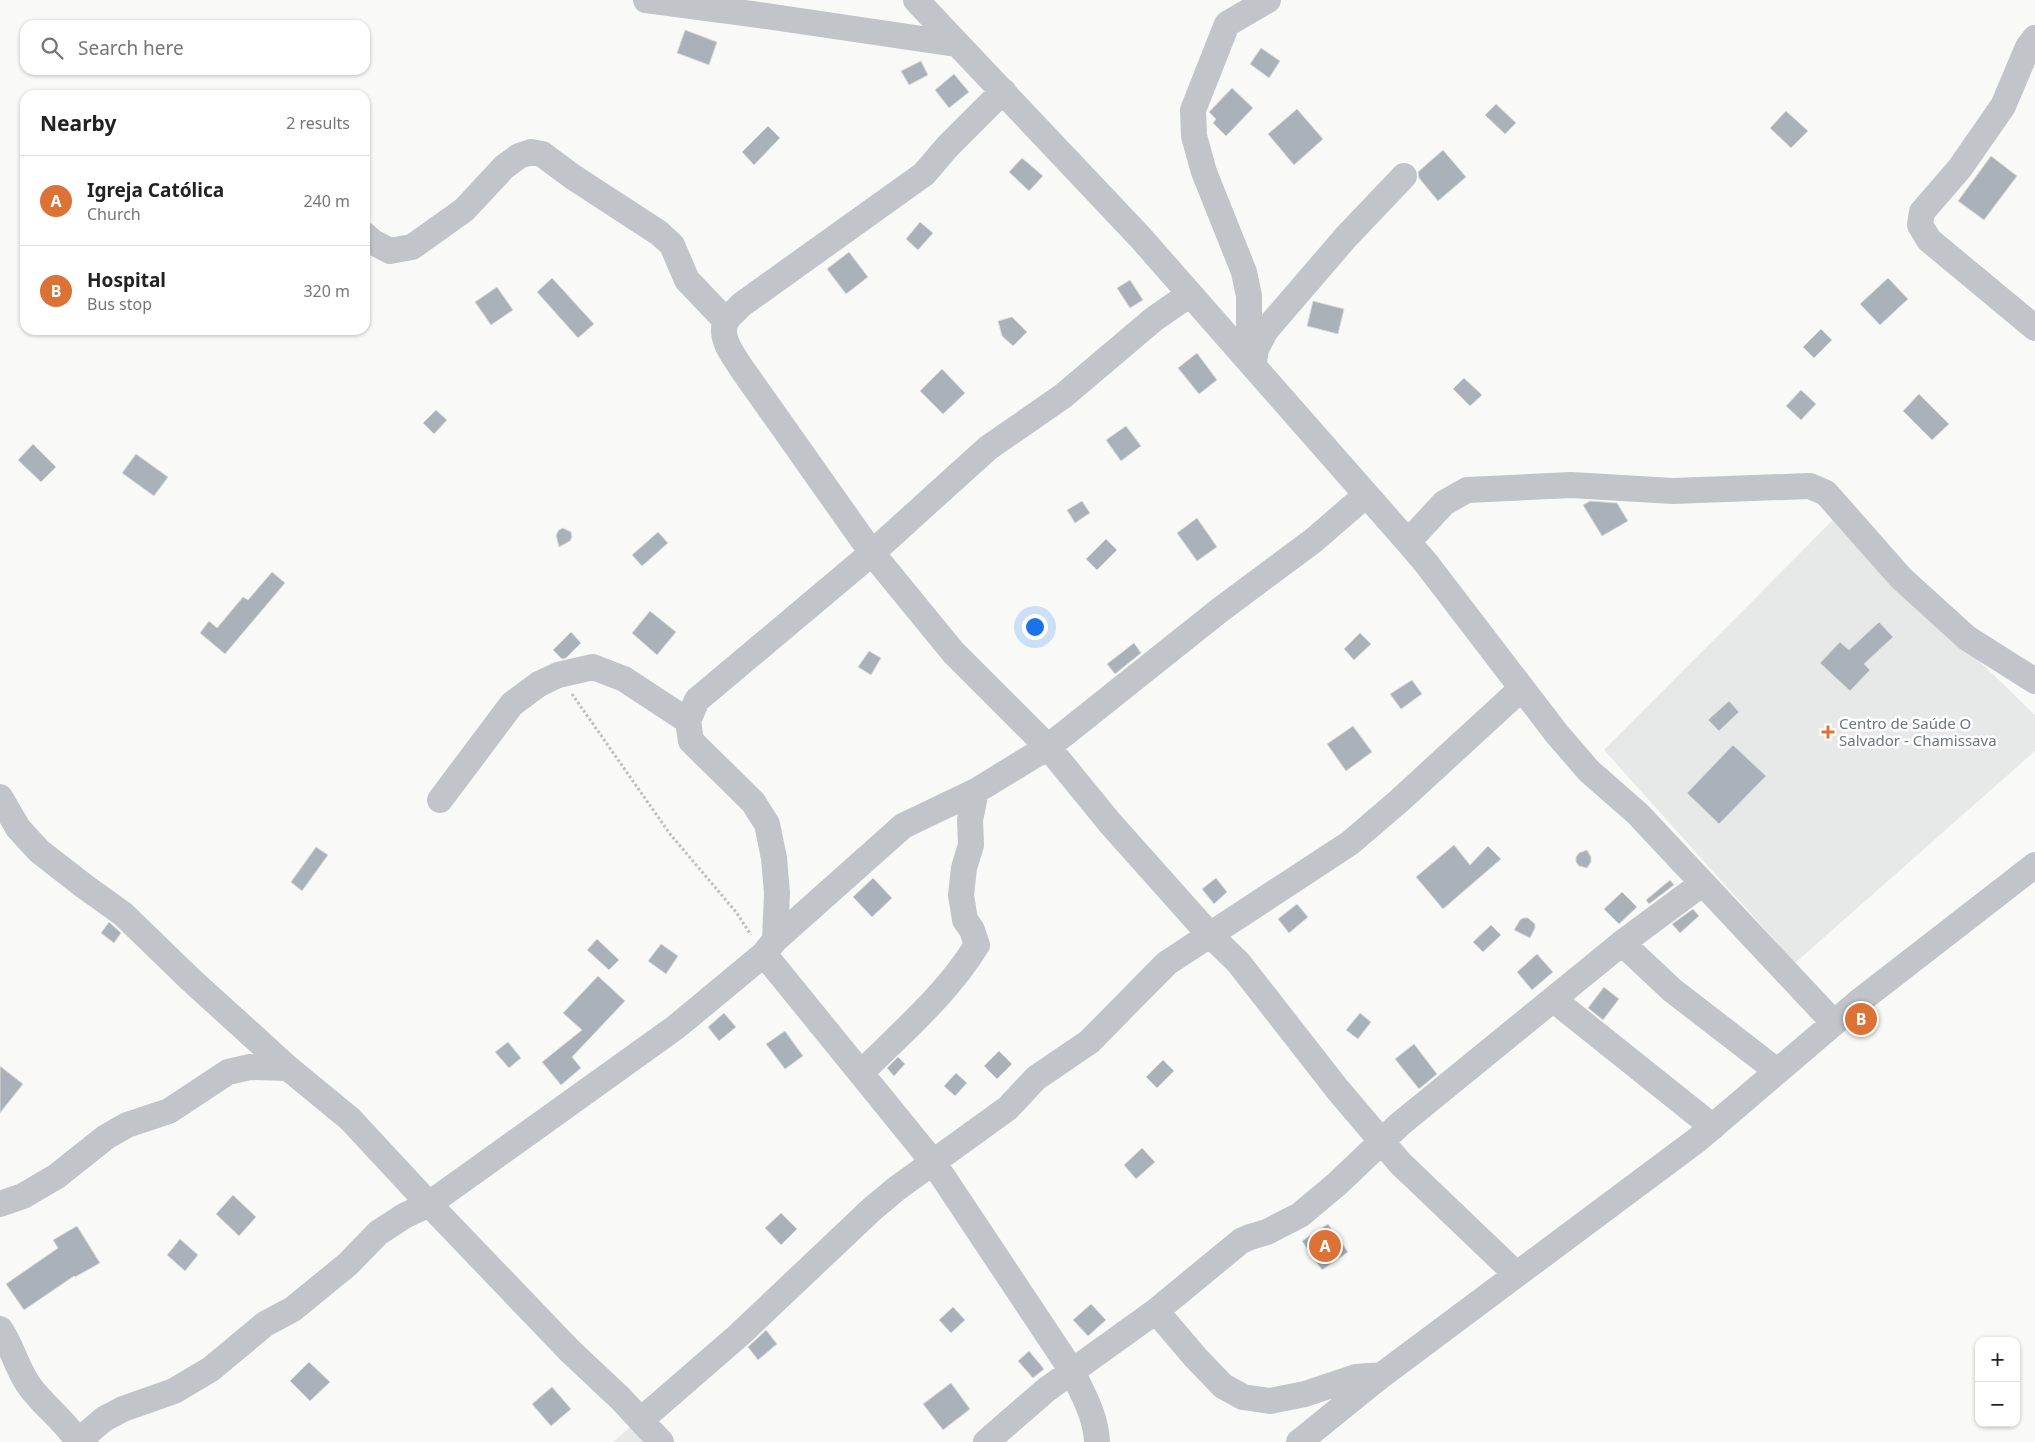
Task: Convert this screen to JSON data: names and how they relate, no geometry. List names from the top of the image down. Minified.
{"places":{"health":["Centro de Saúde O Salvador - Chamissava"]},"page":{"search":"Search here","heading":["Nearby","2 results"],"list":[{"mark":"A","name":"Igreja Católica","note":"Church","value":"240 m"},{"mark":"B","name":"Hospital","note":"Bus stop","value":"320 m"}],"pins":["B","A"],"map_buttons":["+","−"]}}
